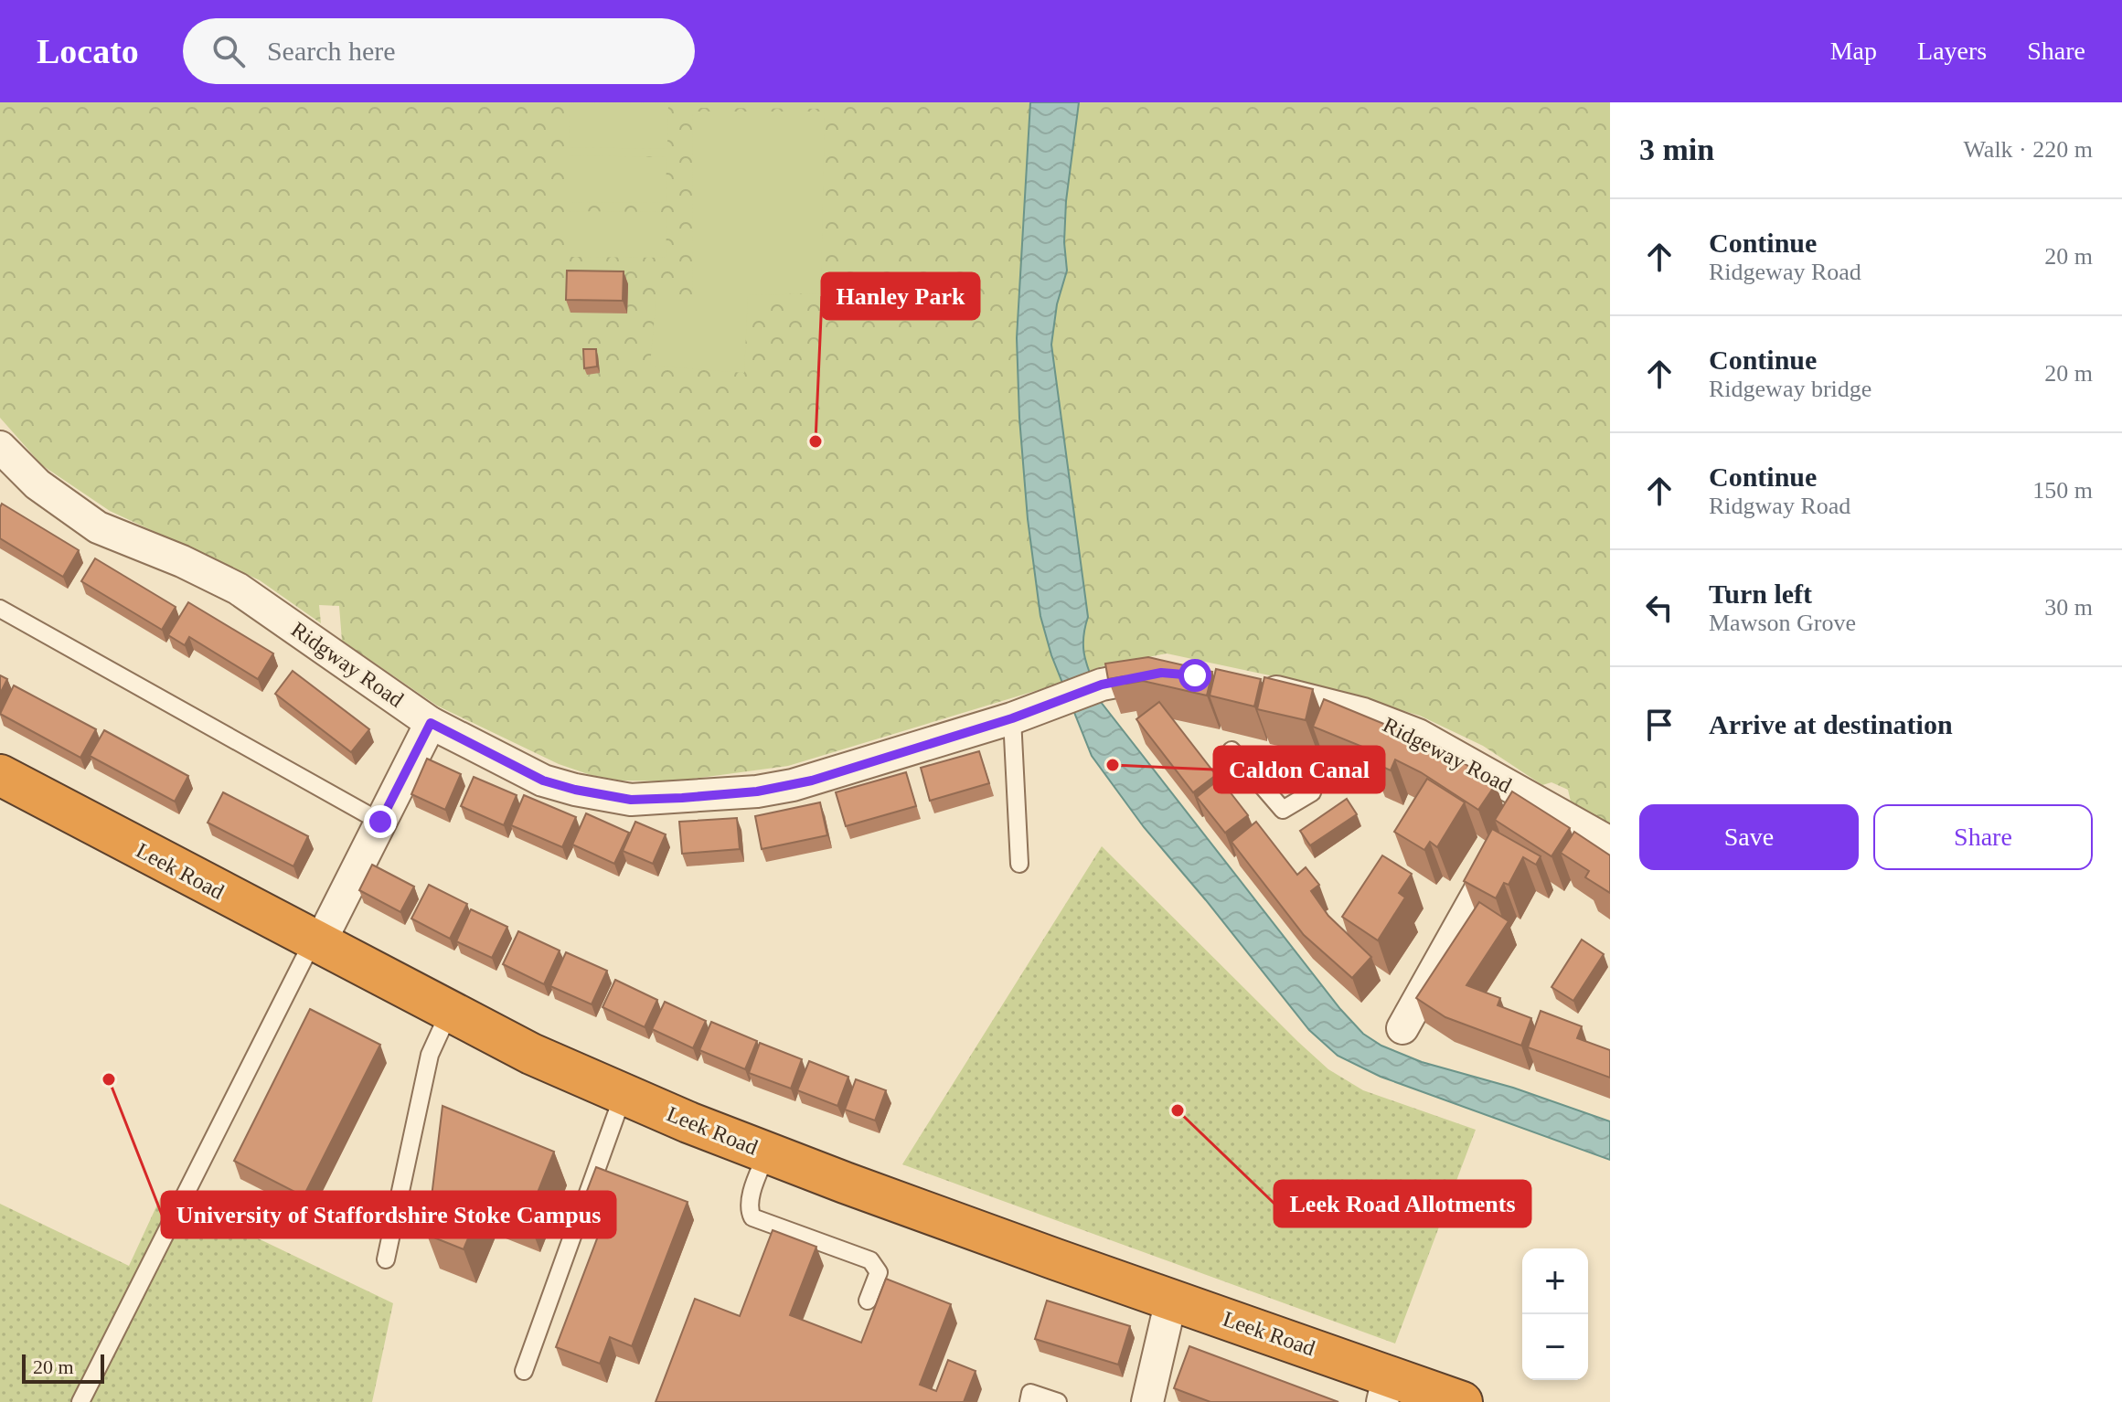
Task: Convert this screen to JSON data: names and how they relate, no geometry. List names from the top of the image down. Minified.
{"streets":{"highway":["Leek Road"],"street":["Ridgway Road","Ridgeway Road"]},"places":["Hanley Park","Caldon Canal","University of Staffordshire Stoke Campus","Leek Road Allotments"],"scale_bar":"20 m","page":{"header":"Locato","search":"Search here","nav":["Map","Layers","Share"],"heading":["3 min","Walk · 220 m"],"list":[["Continue","Ridgeway Road","20 m"],["Continue","Ridgeway bridge","20 m"],["Continue","Ridgway Road","150 m"],["Turn left","Mawson Grove","30 m"],"Arrive at destination"],"buttons":["Save","Share"],"map_buttons":["+","−"],"scale":"20 m"}}
